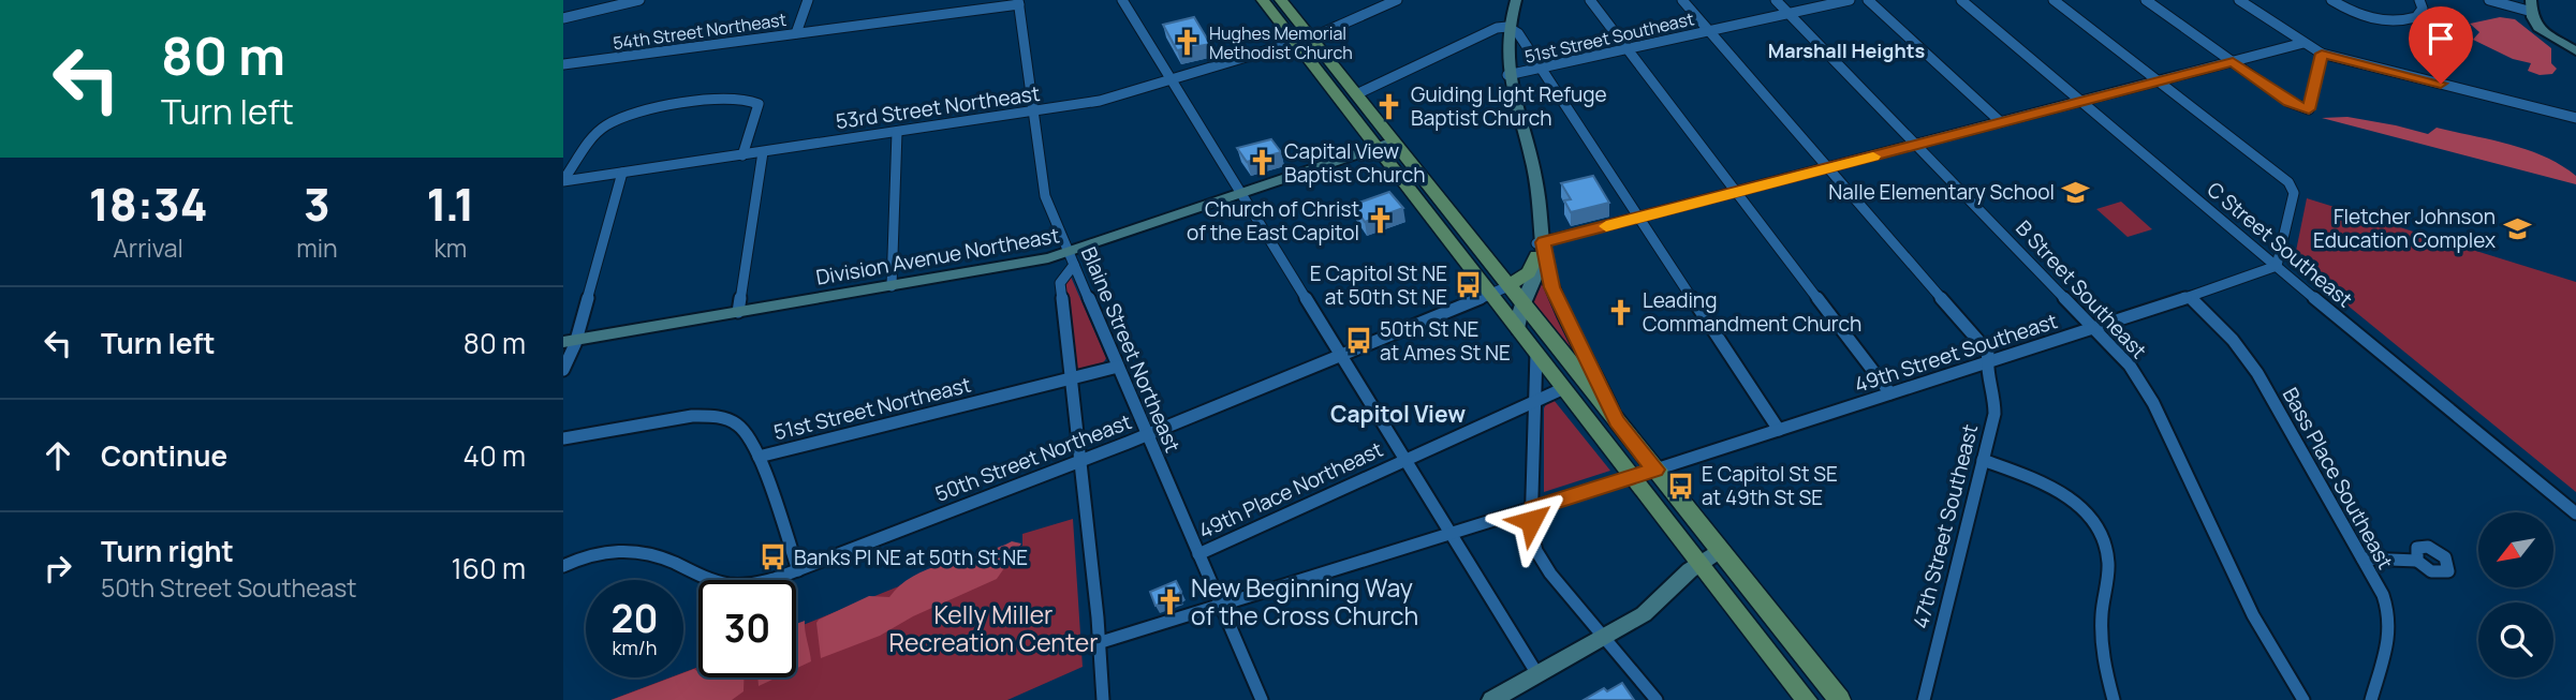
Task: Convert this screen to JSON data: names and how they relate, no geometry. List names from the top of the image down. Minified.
{"streets":{"street":["54th Street Northeast","51st Street Southeast","53rd Street Northeast","C Street Southeast","Division Avenue Northeast","B Street Southeast","Blaine Street Northeast","49th Street Southeast","51st Street Northeast","50th Street Northeast","Bass Place Southeast","49th Place Northeast","47th Street Southeast"]},"crossings":[["54th Street Northeast","Blaine Street Northeast"],["51st Street Southeast","B Street Southeast"],["51st Street Southeast","47th Street Southeast"],["53rd Street Northeast","Blaine Street Northeast"],["C Street Southeast","49th Street Southeast"],["Division Avenue Northeast","Blaine Street Northeast"],["B Street Southeast","49th Street Southeast"],["Blaine Street Northeast","49th Street Southeast"],["Blaine Street Northeast","51st Street Northeast"],["Blaine Street Northeast","50th Street Northeast"],["Blaine Street Northeast","49th Place Northeast"],["49th Street Southeast","Bass Place Southeast"],["49th Street Southeast","47th Street Southeast"]],"districts":["Marshall Heights","Capitol View"],"parks":["Kelly Miller Recreation Center"],"places":{"church":["Hughes Memorial Methodist Church","Guiding Light Refuge Baptist Church","Capital View Baptist Church","Church of Christ of the East Capitol","Leading Commandment Church","New Beginning Way of the Cross Church"],"school or university":["Nalle Elementary School","Fletcher Johnson Education Complex"],"bus stop":["E Capitol St NE at 50th St NE","50th St NE at Ames St NE","E Capitol St SE at 49th St SE","Banks Pl NE at 50th St NE"]},"north":"bottom left","page":{"turn":["80 m","Turn left"],"eta":["18:34","Arrival","3","min","1.1","km"],"list":[{"name":"Turn left","value":"80 m"},{"name":"Continue","value":"40 m"},{"name":"Turn right","note":"50th Street Southeast","value":"160 m"}],"speed":"20 km/h","limit":"30"}}
